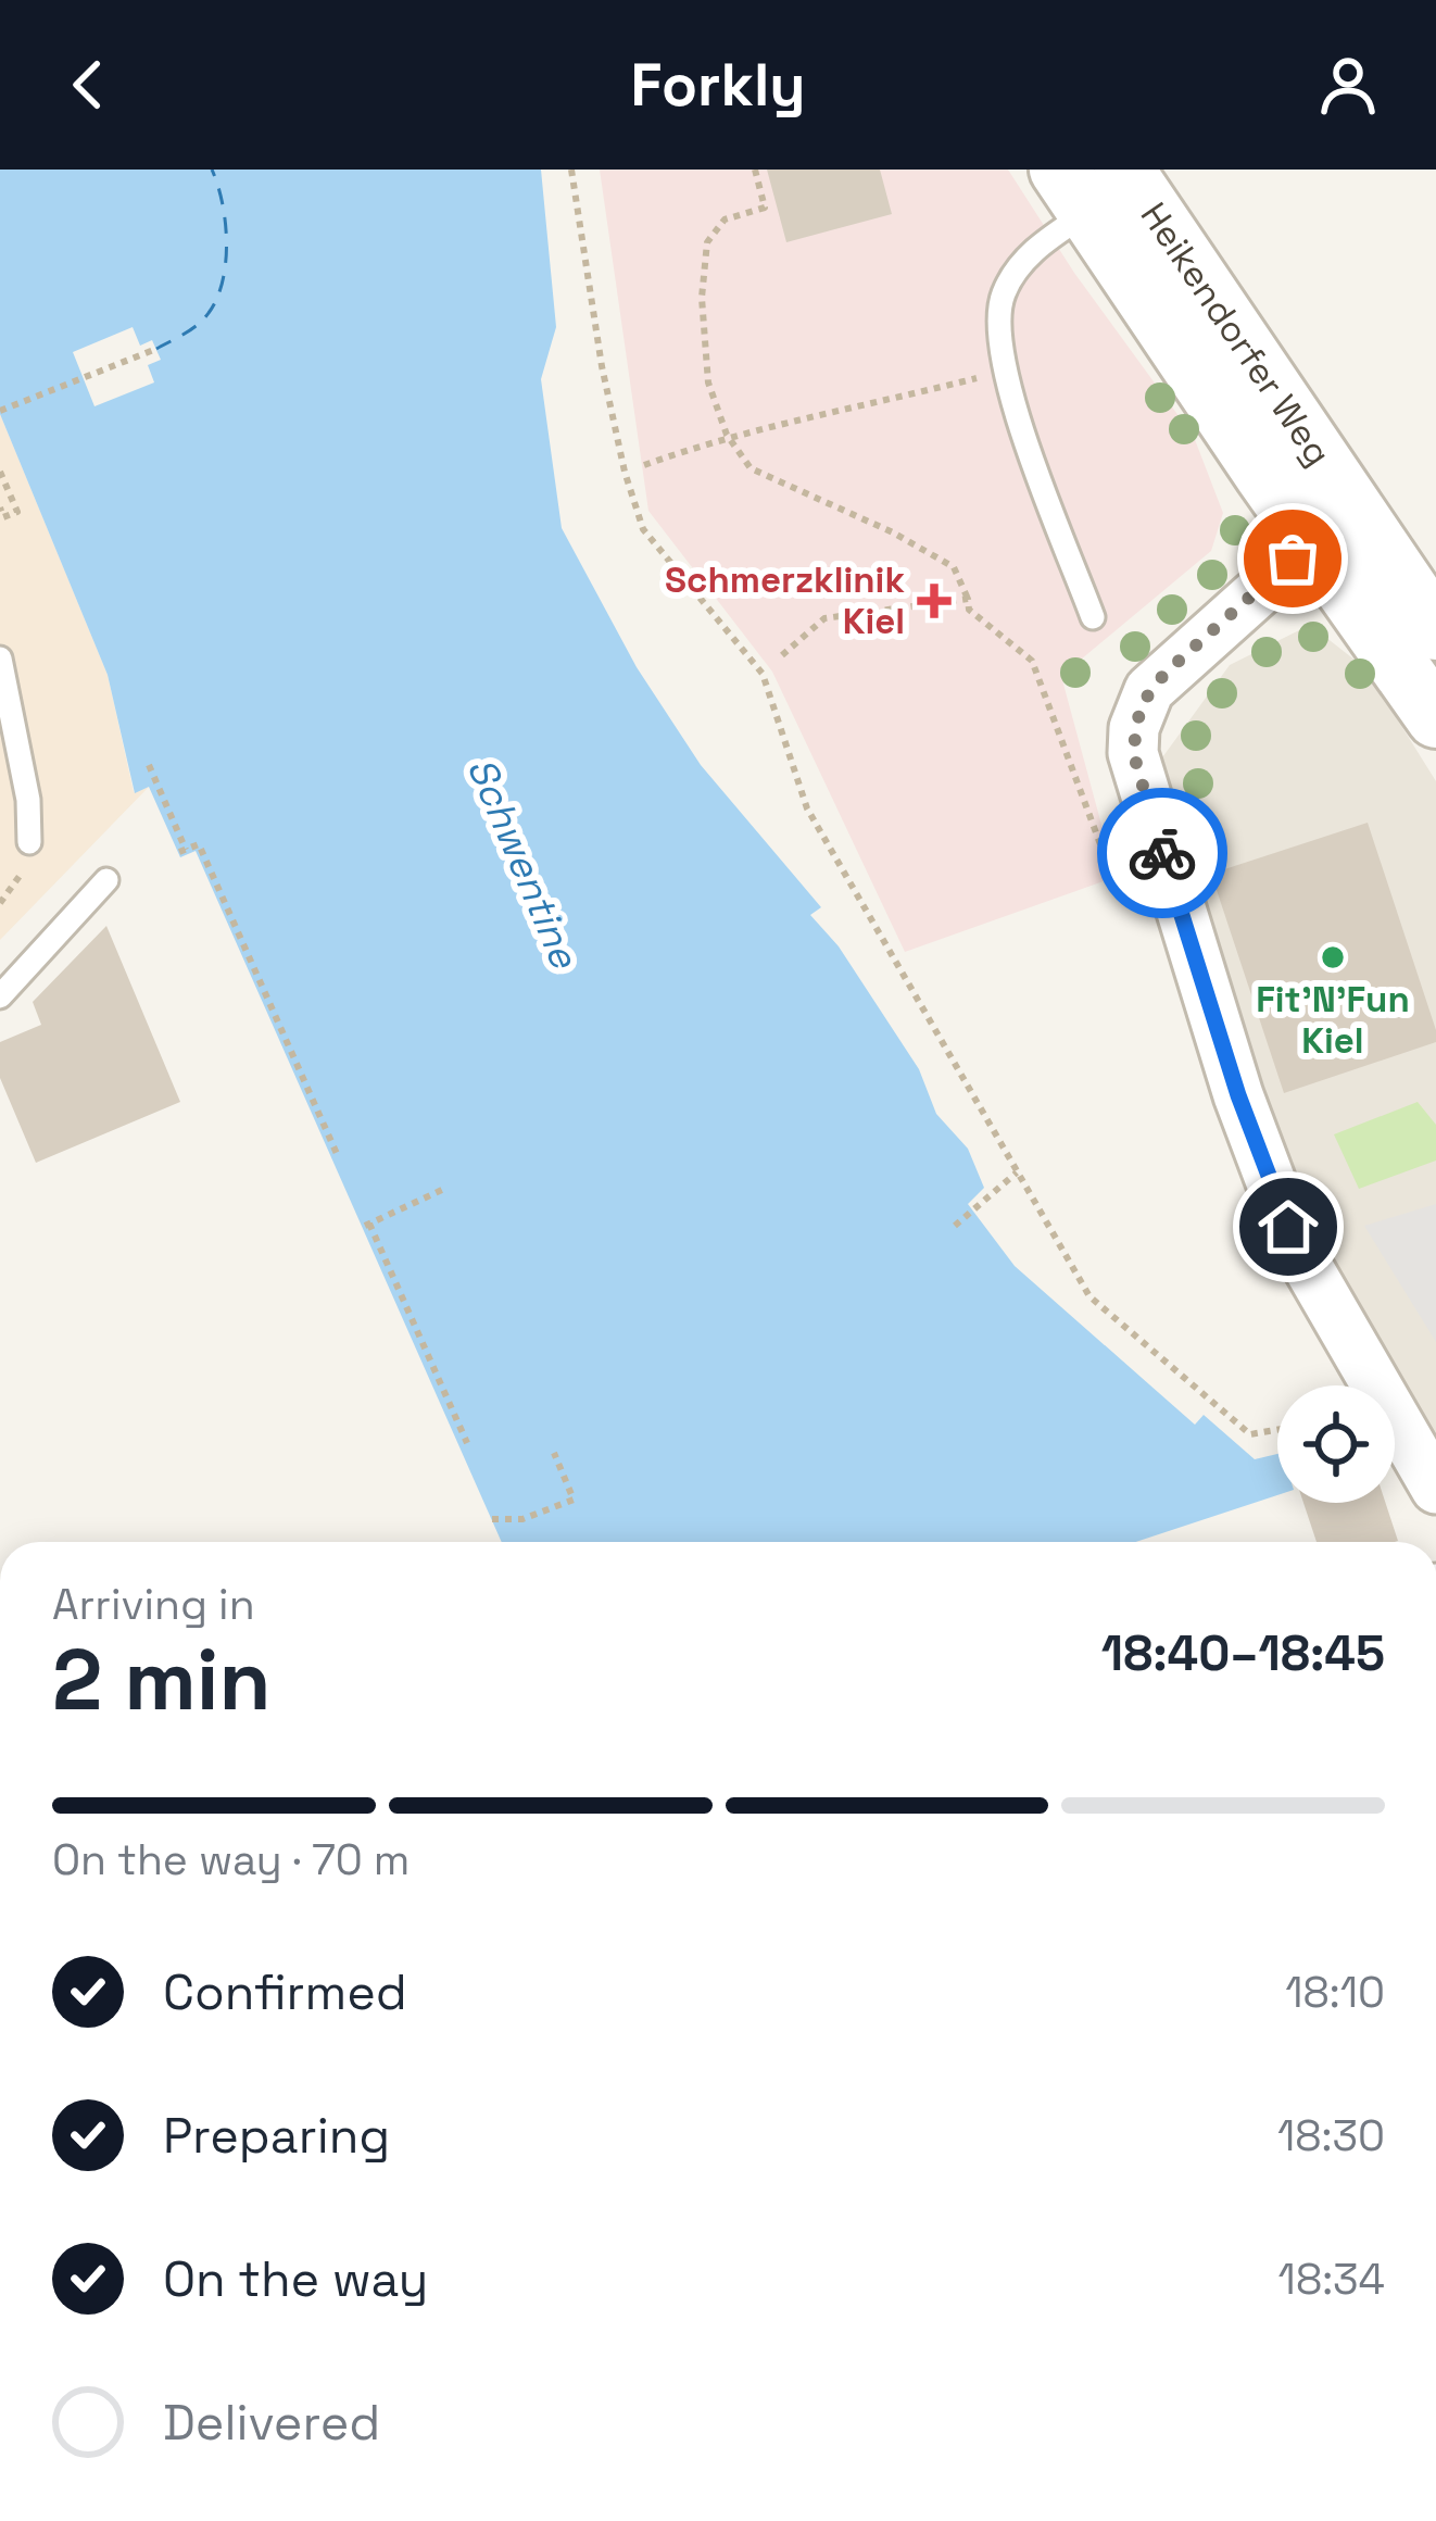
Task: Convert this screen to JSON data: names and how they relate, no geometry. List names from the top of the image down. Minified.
{"streets":{"street":["Heikendorfer Weg"]},"water":["Schwentine"],"places":{"health":["Schmerzklinik Kiel"],"other":["Fit'N'Fun Kiel"]},"page":{"header":"Forkly","heading":["2 min","Arriving in","18:40–18:45"],"bar":"On the way · 70 m","list":[["Confirmed","18:10"],["Preparing","18:30"],["On the way","18:34"],"Delivered"]}}
